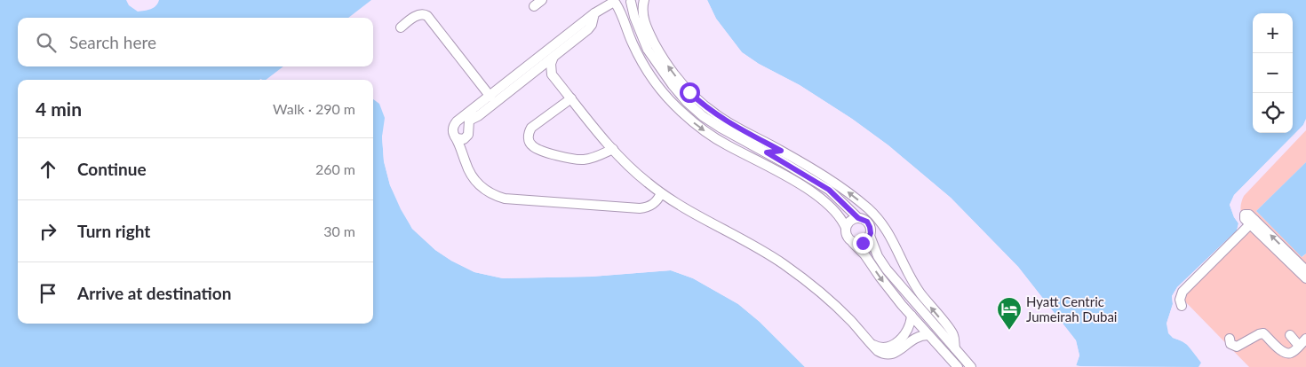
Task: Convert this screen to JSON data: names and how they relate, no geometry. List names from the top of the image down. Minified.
{"places":{"hotel":["Hyatt Centric Jumeirah Dubai"]},"page":{"map_buttons":["+","−"],"search":"Search here","heading":["4 min","Walk · 290 m"],"list":[["Continue","260 m"],["Turn right","30 m"],"Arrive at destination"]}}
